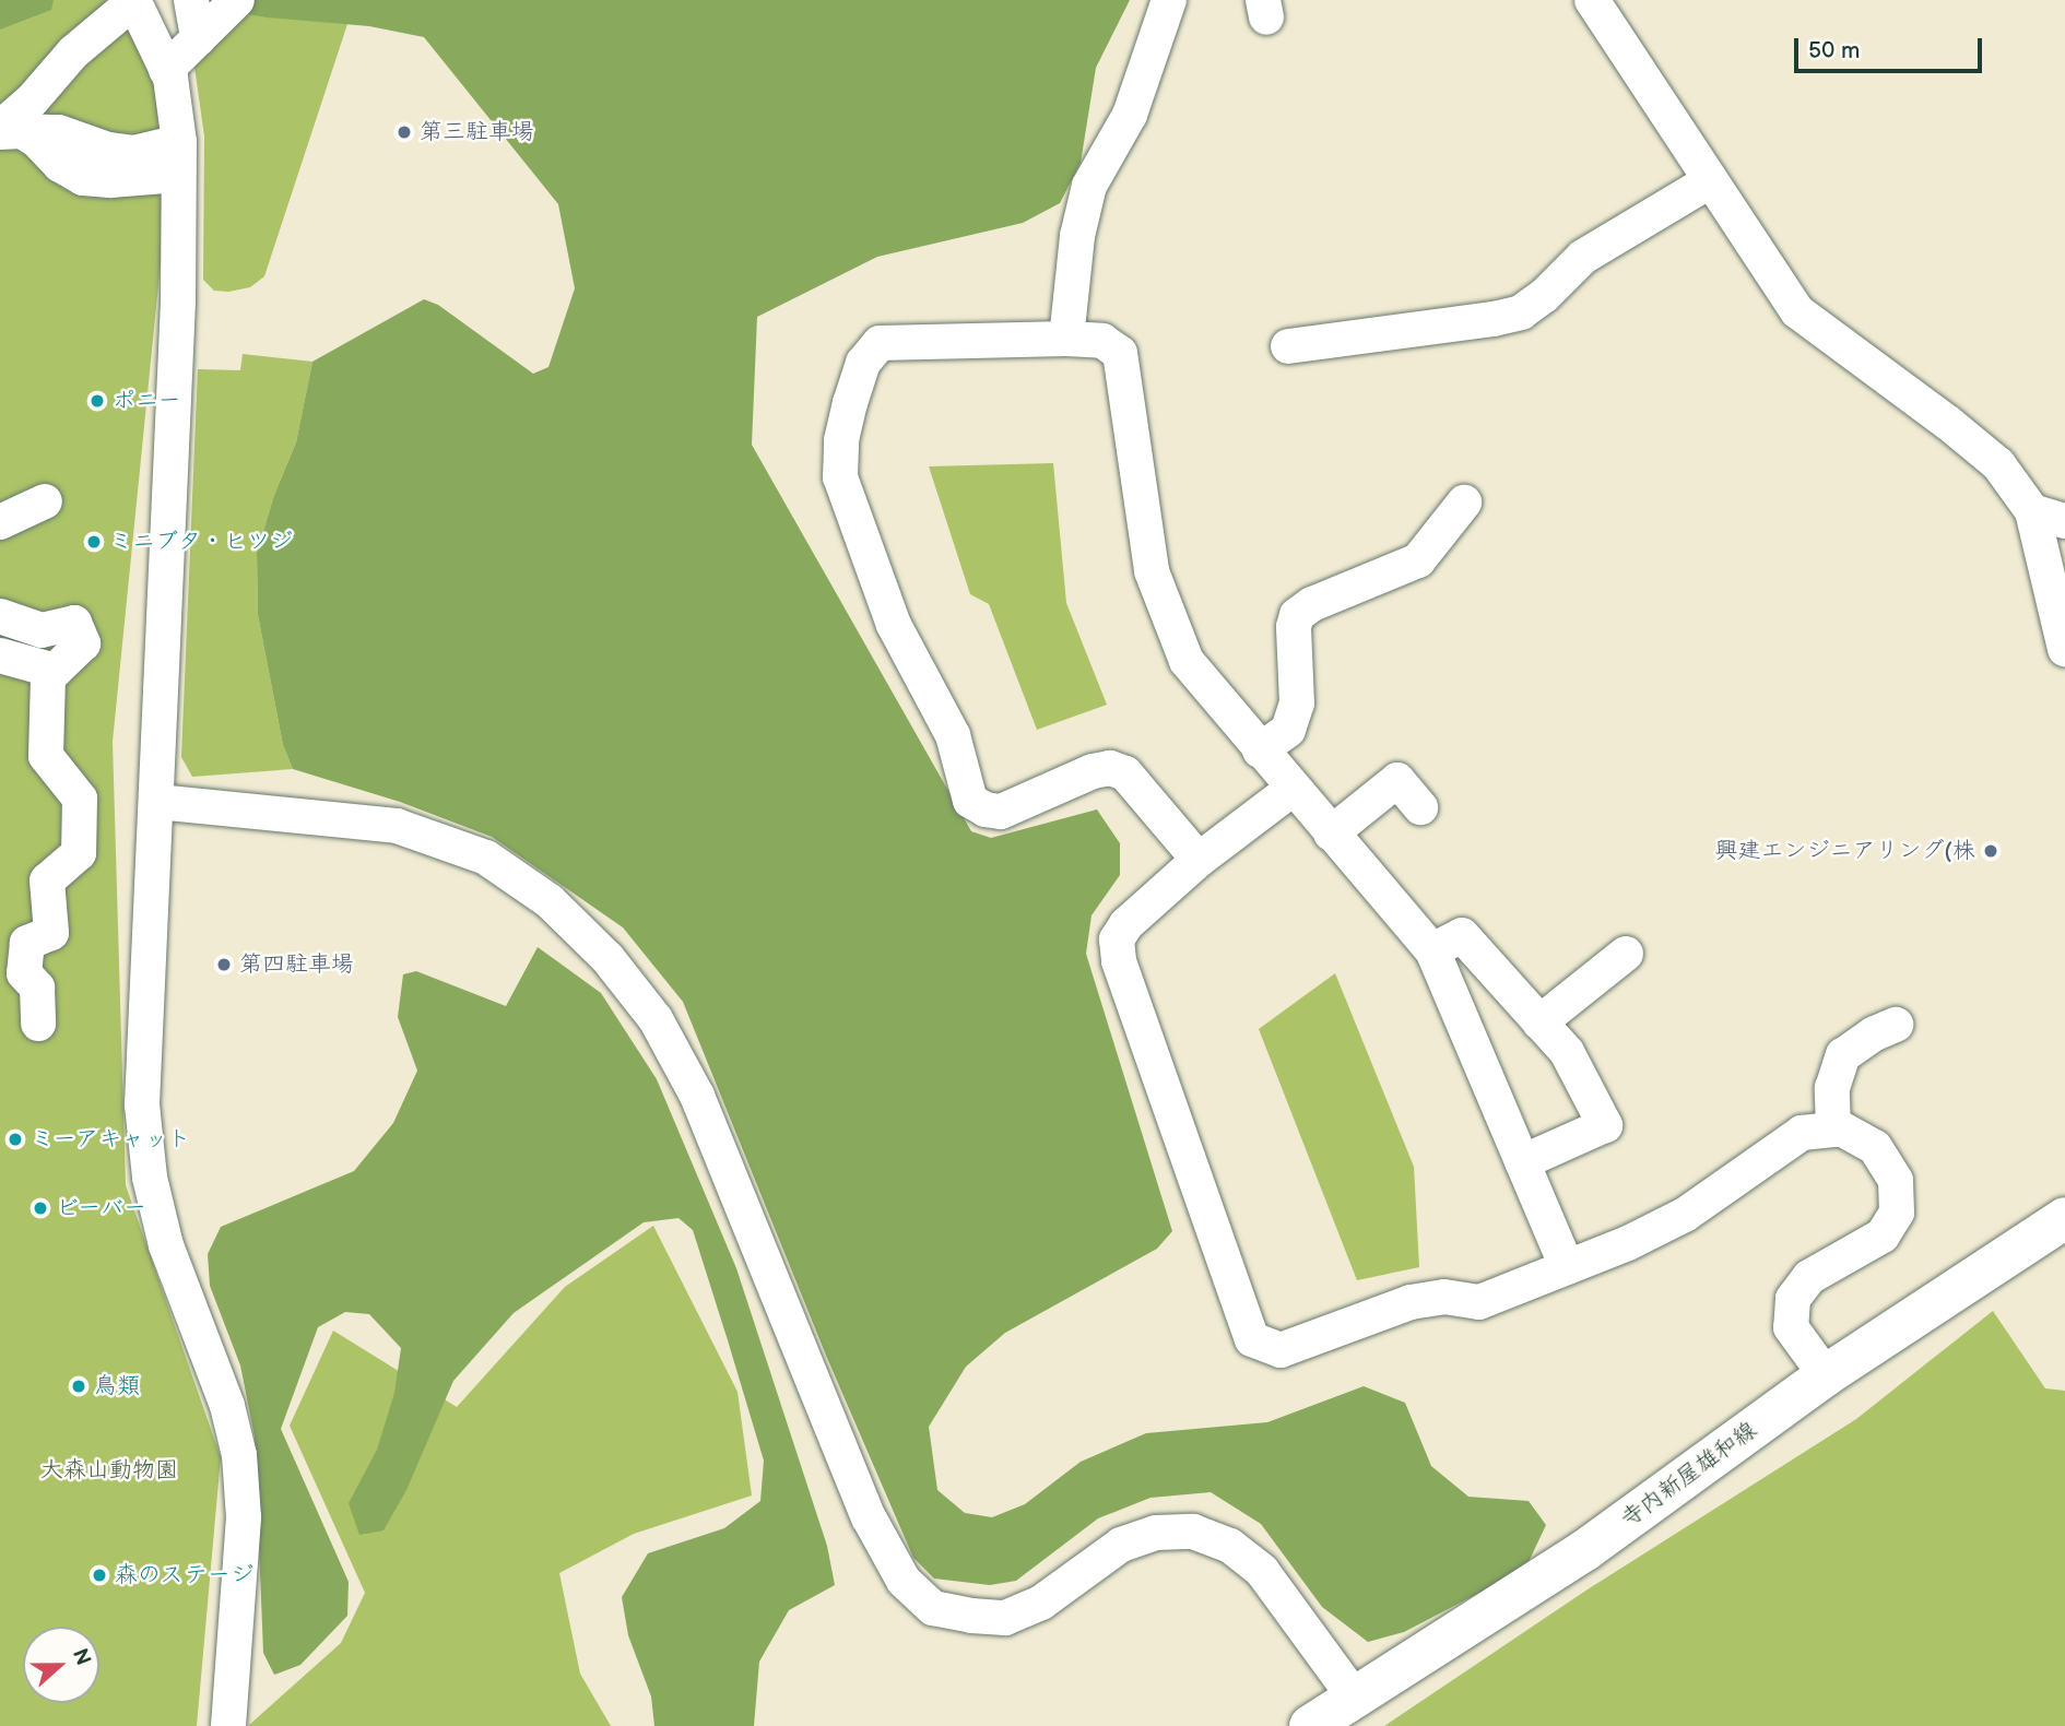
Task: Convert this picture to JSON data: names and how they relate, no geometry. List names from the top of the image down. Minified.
{"streets":{"main road":["寺内新屋雄和線"]},"parks":["大森山動物園"],"places":["第三駐車場","ポニー","ミニブタ・ヒツジ","興建エンジニアリング(株","第四駐車場","ミーアキャット","ビーバー","鳥類","森のステージ"],"scale_bar":"50 m","north":"right"}
